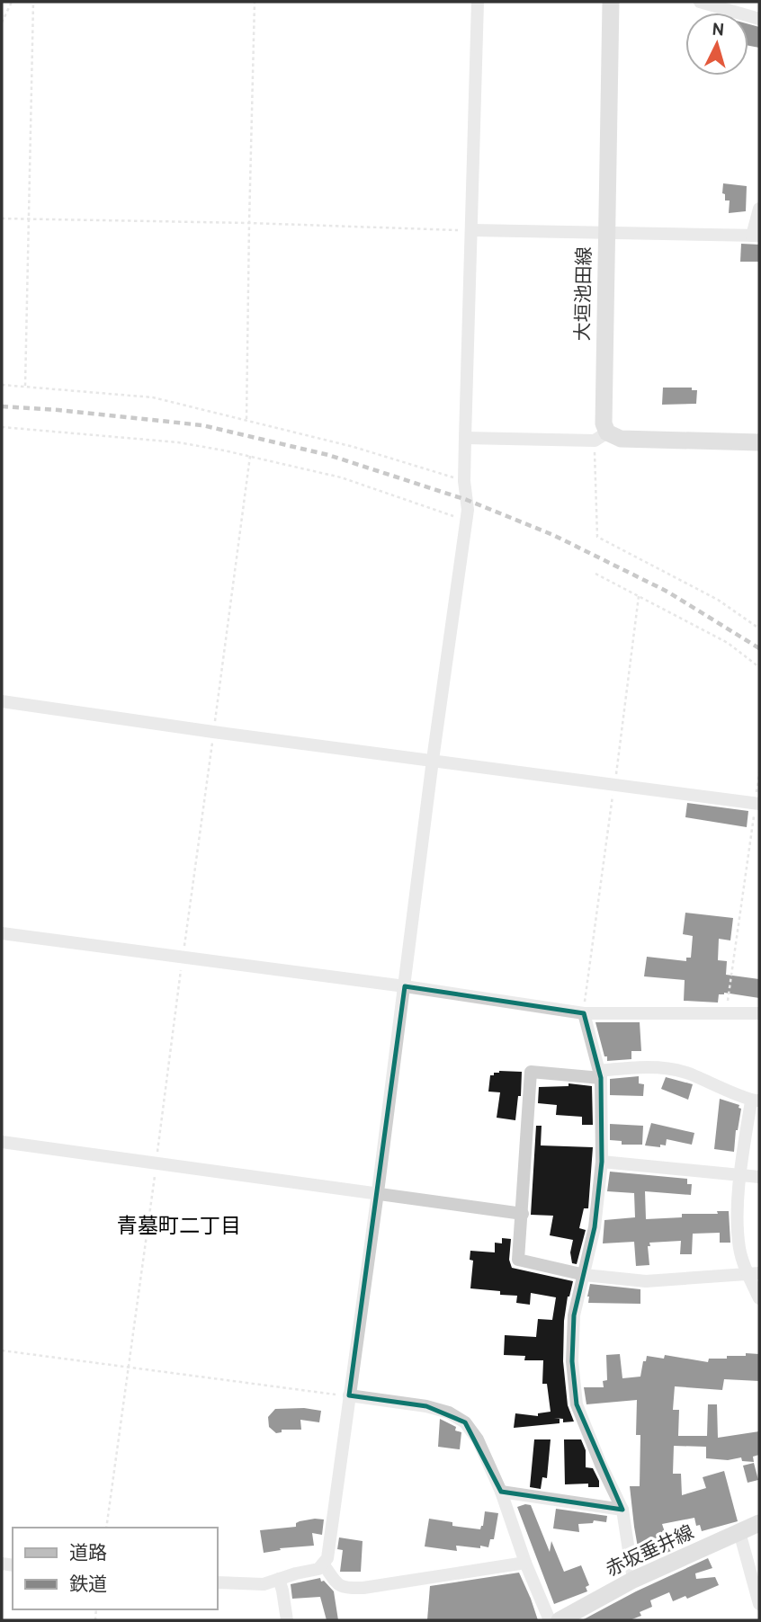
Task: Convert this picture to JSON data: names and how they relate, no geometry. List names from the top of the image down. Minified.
{"streets":{"main road":["大垣池田線","赤坂垂井線"]},"districts":["青墓町二丁目"],"legend":["道路","鉄道"],"north":"top"}
